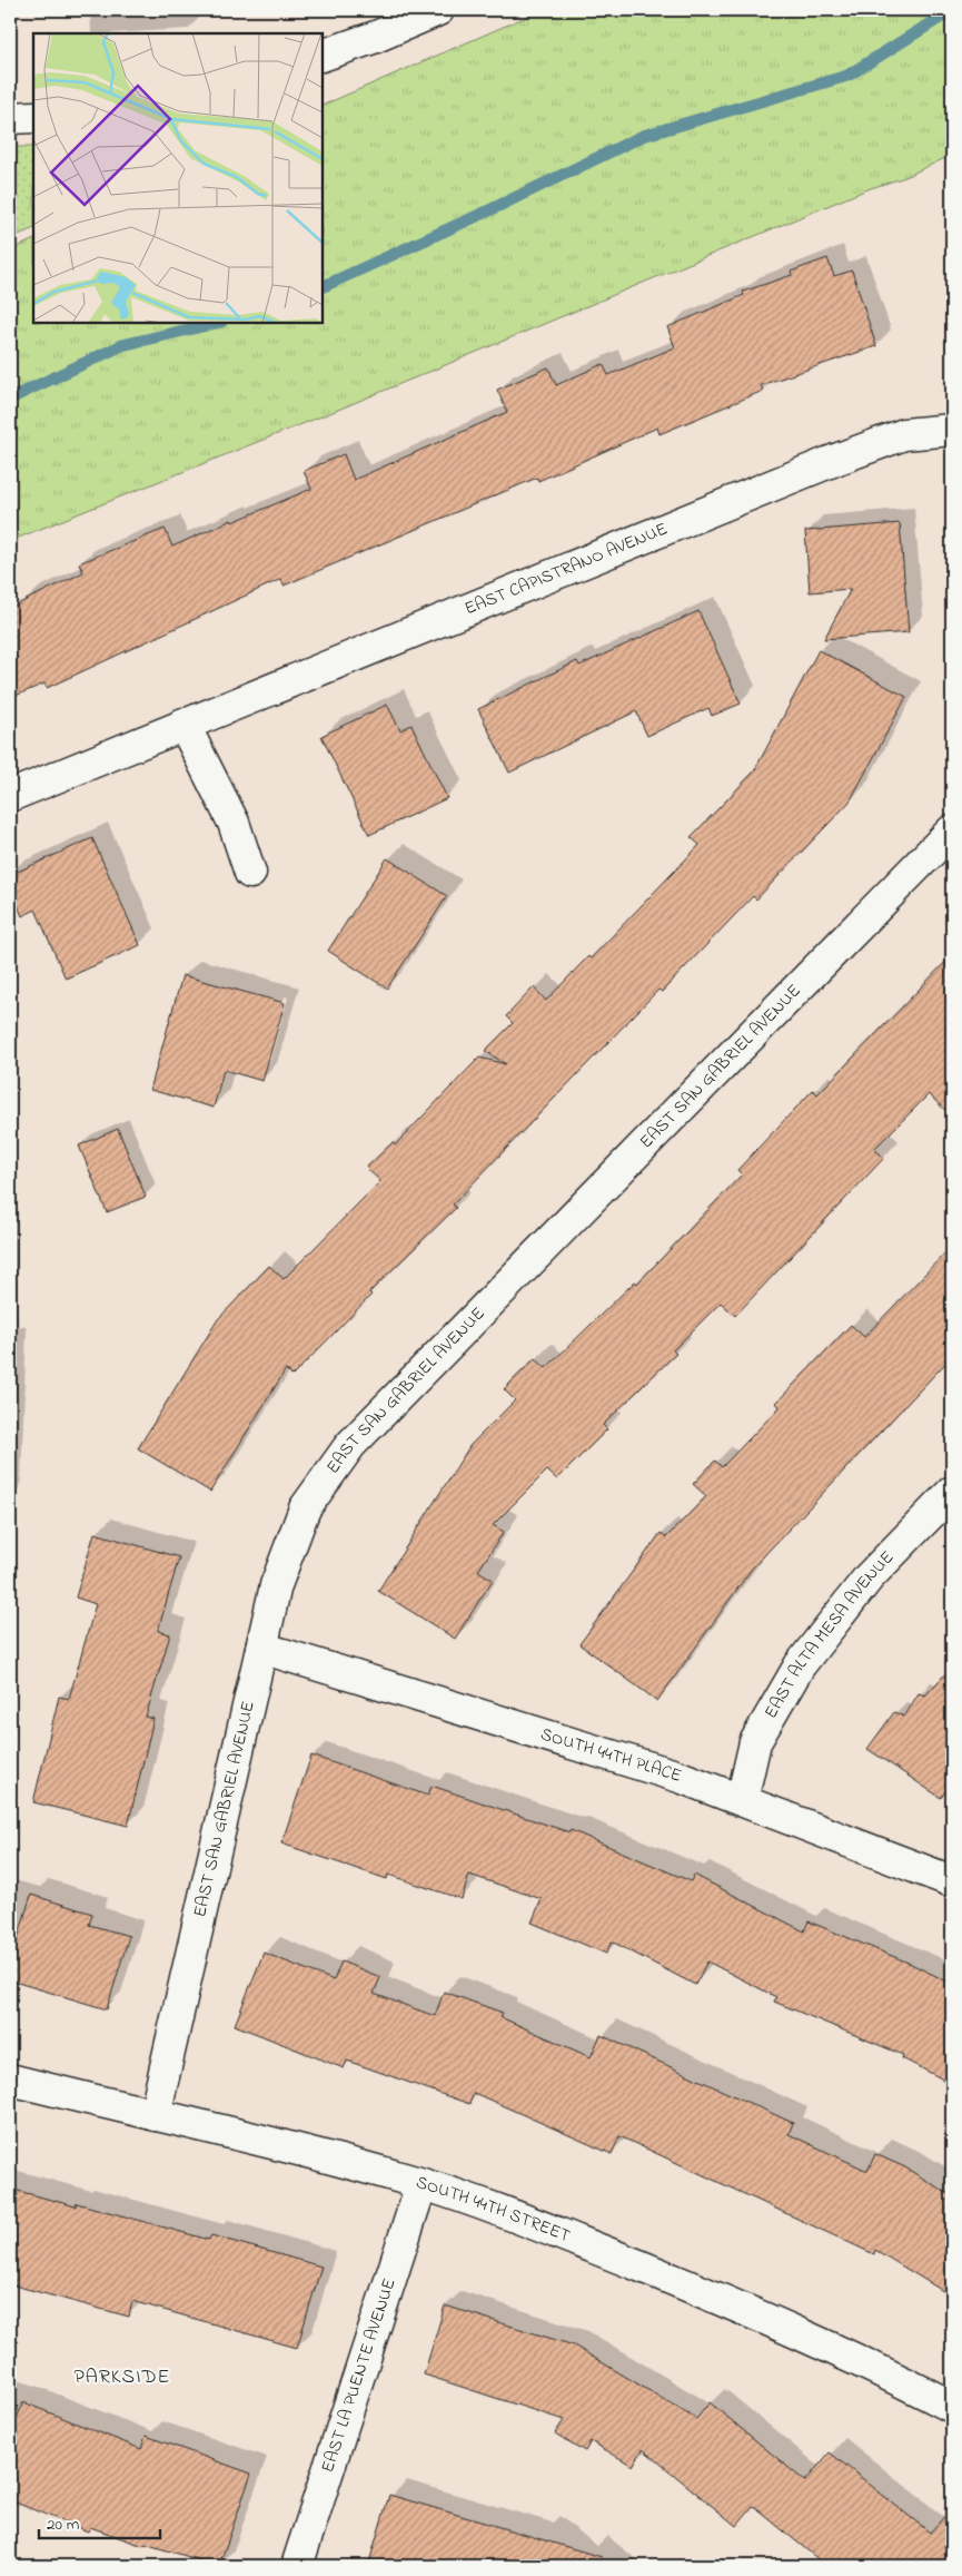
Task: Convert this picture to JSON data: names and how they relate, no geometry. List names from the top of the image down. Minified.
{"streets":{"street":["EAST CAPISTRANO AVENUE","EAST SAN GABRIEL AVENUE","EAST ALTA MESA AVENUE","SOUTH 44TH PLACE","SOUTH 44TH STREET","EAST LA PUENTE AVENUE"]},"crossings":[["EAST SAN GABRIEL AVENUE","SOUTH 44TH PLACE"],["EAST SAN GABRIEL AVENUE","SOUTH 44TH STREET"],["EAST ALTA MESA AVENUE","SOUTH 44TH PLACE"],["SOUTH 44TH STREET","EAST LA PUENTE AVENUE"]],"districts":["PARKSIDE"],"scale_bar":"20 m"}
